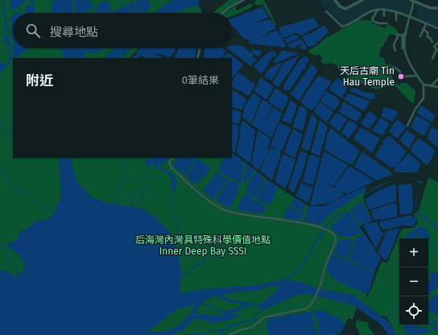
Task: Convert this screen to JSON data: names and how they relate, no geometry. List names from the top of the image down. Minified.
{"parks":["后海灣內灣具特殊科學價值地點 Inner Deep Bay SSSI"],"places":["天后古廟 Tin Hau Temple"],"page":{"search":"搜尋地點","heading":["附近","0筆結果"],"map_buttons":["+","−"]}}
